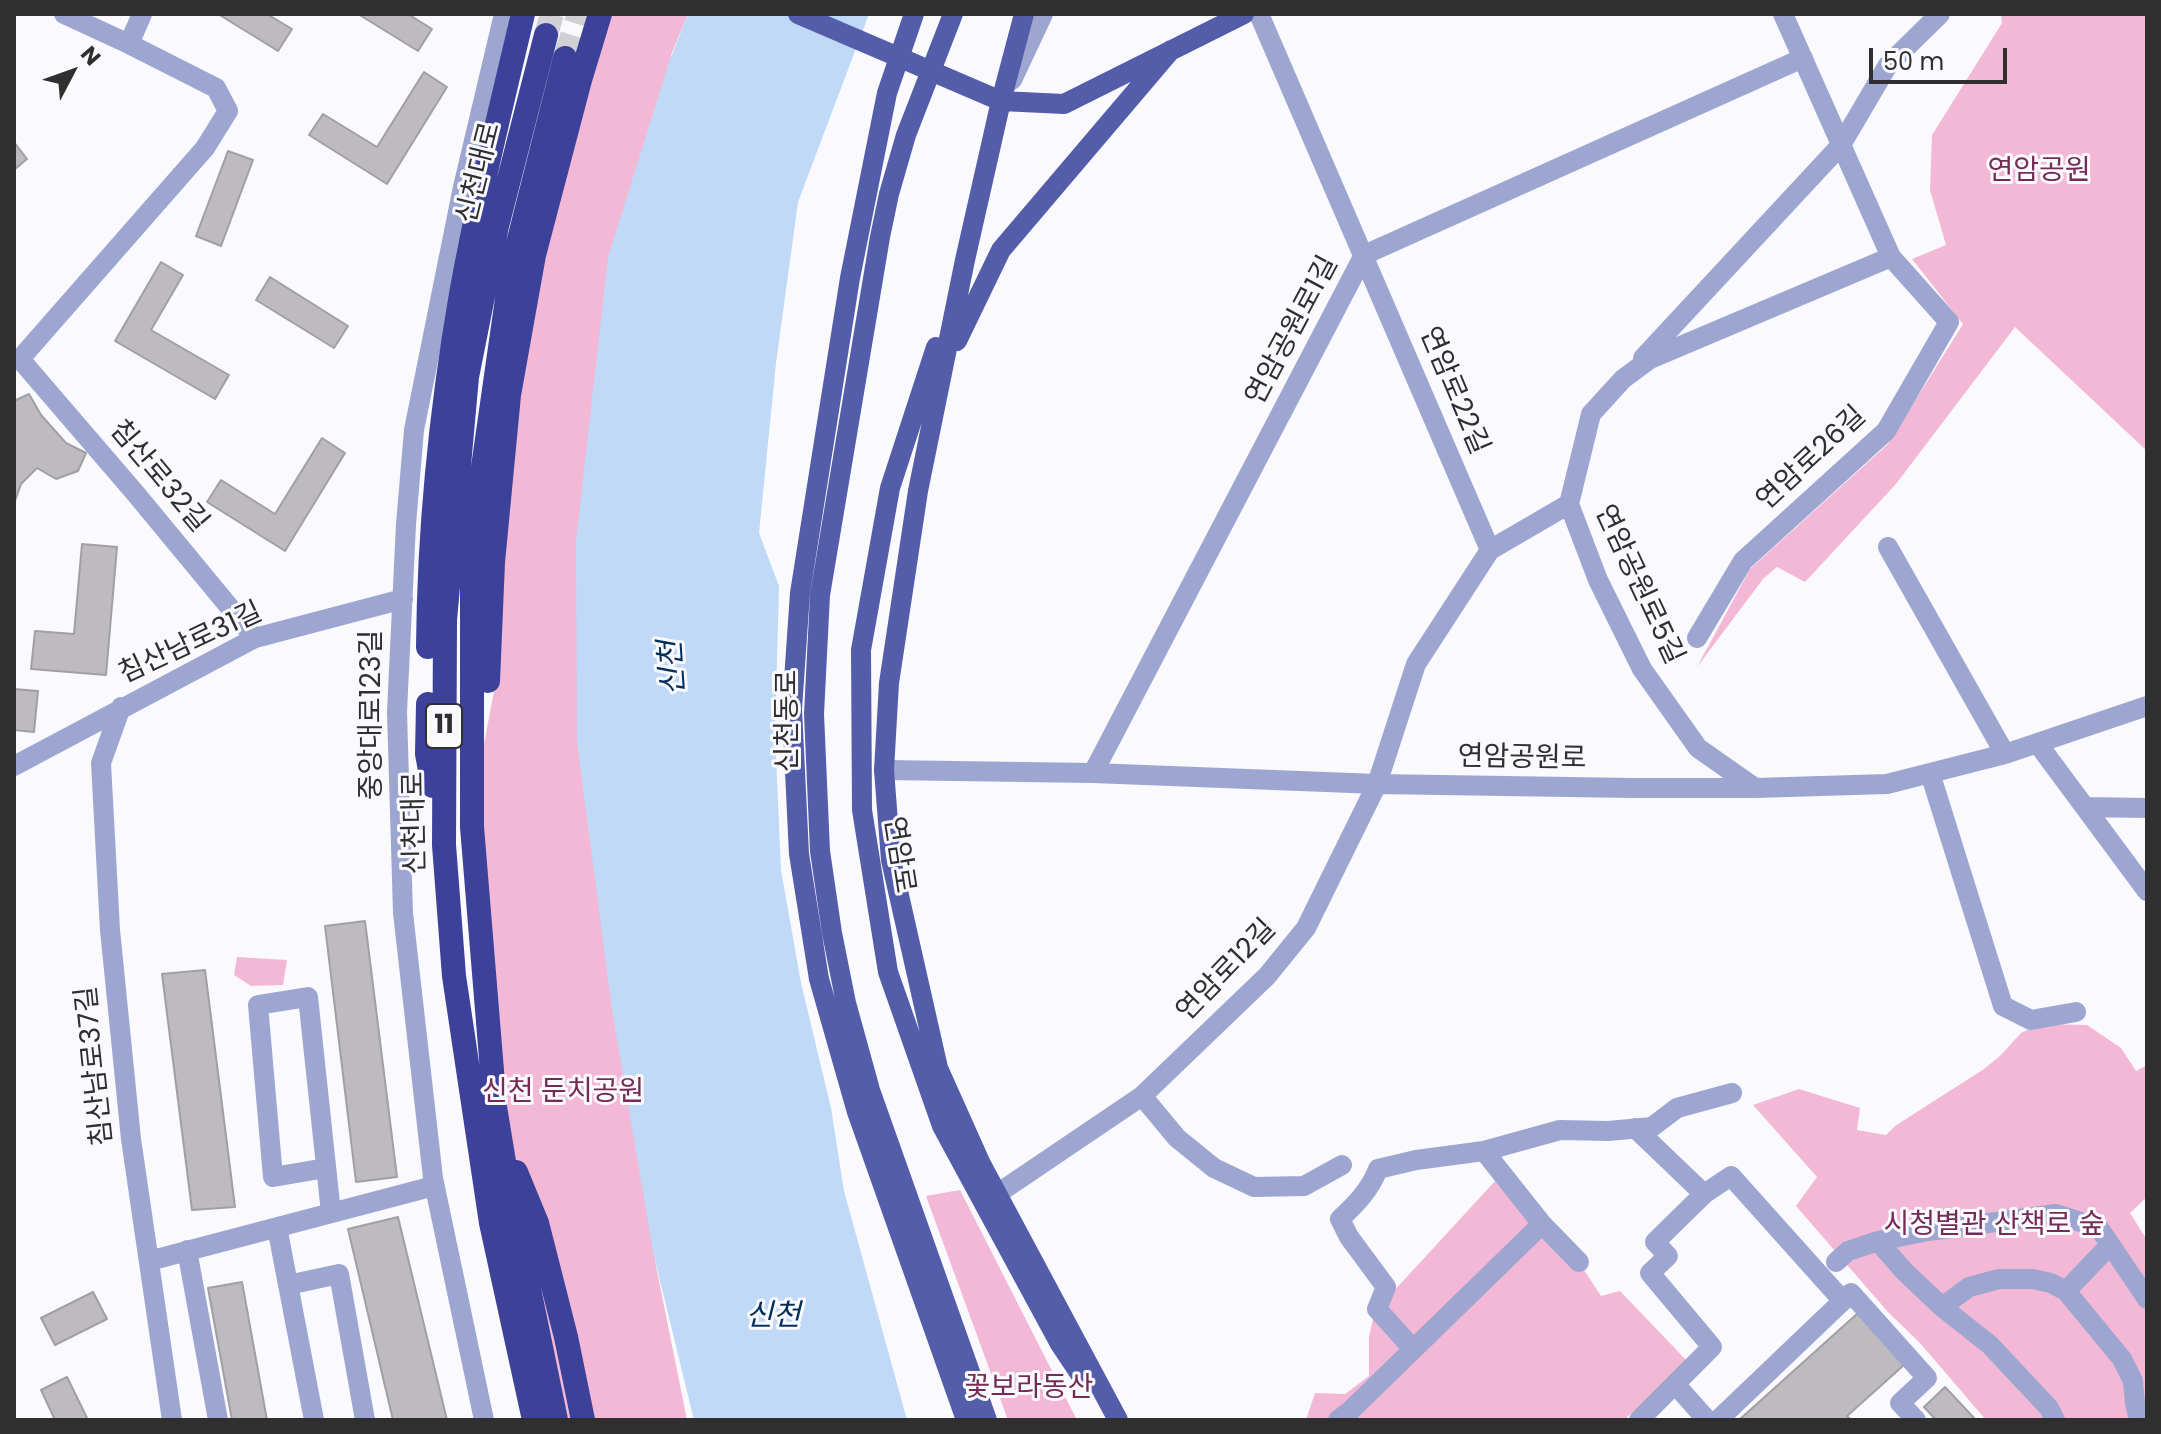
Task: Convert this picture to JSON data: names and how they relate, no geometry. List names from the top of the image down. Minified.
{"streets":{"highway":["신천대로","11"],"main road":["신천동로","연암로"],"street":["연암공원로1길","연암로22길","연암로26길","침산로32길","연암공원로5길","침산남로31길","중앙대로123길","연암공원로","연암로12길","침산남로37길"]},"crossings":[["연암공원로1길","연암로22길"],["연암공원로1길","연암로26길"],["연암공원로1길","연암공원로"],["연암로26길","연암공원로5길"],["침산로32길","침산남로31길"],["연암공원로5길","연암공원로"],["침산남로31길","중앙대로123길"],["침산남로31길","침산남로37길"],["연암공원로","연암로"],["연암공원로","연암로12길"],["연암로","연암로12길"]],"water":["신천"],"parks":["연암공원","신천 둔치공원","시청별관 산책로 숲","꽃보라동산"],"scale_bar":"50 m","north":"top right"}
